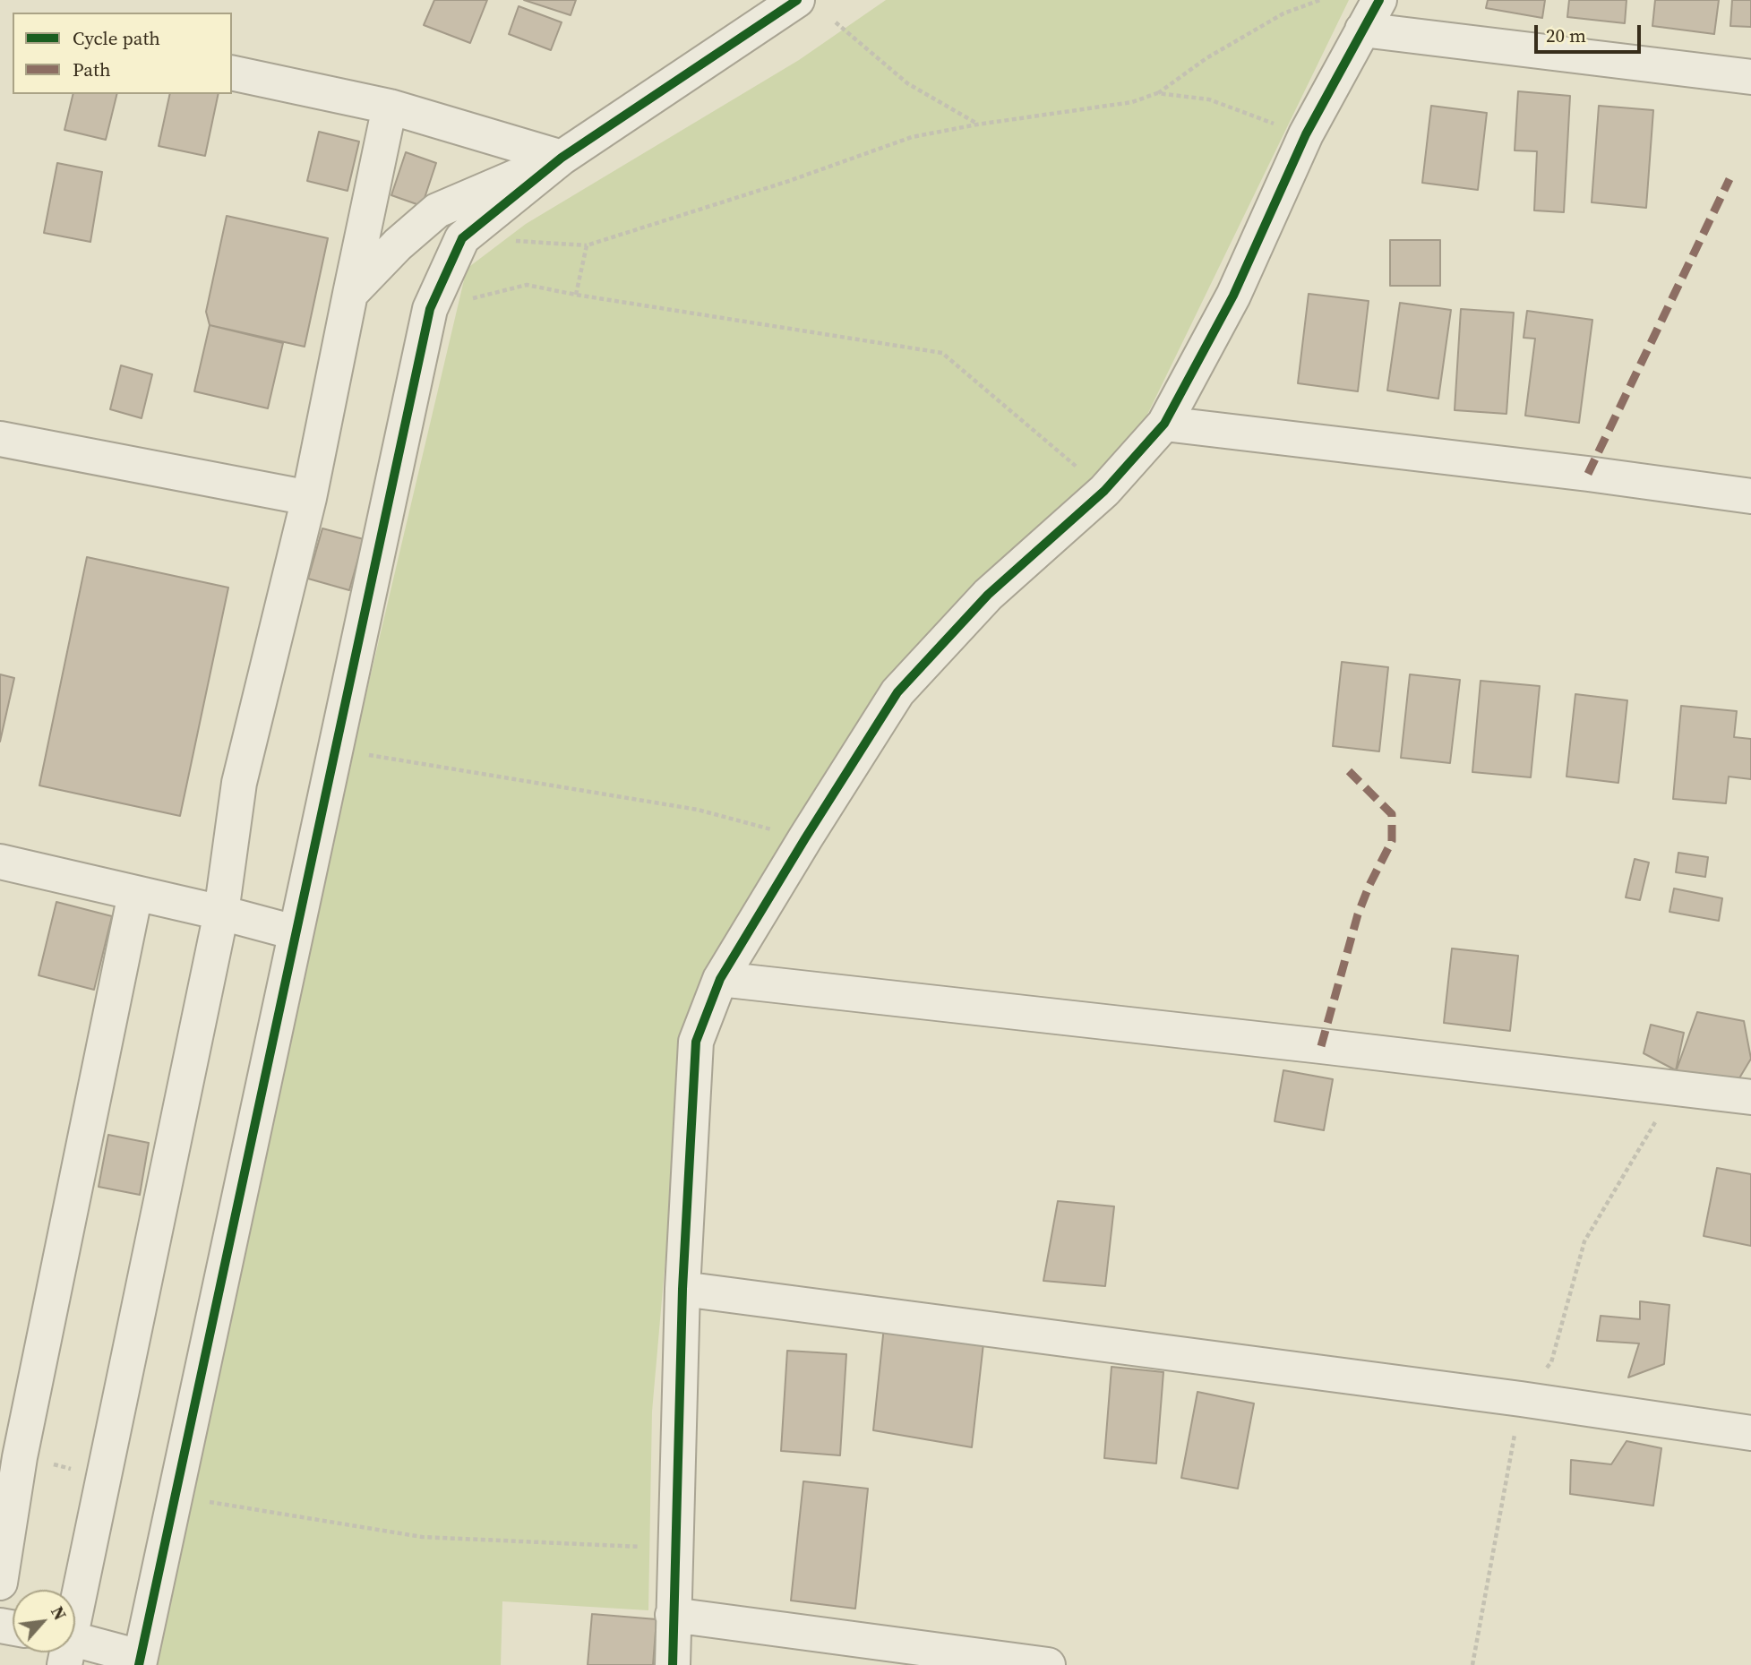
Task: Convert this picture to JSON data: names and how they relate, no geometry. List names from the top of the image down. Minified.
{"legend":["Cycle path","Path"],"scale_bar":"20 m","north":"top right"}
